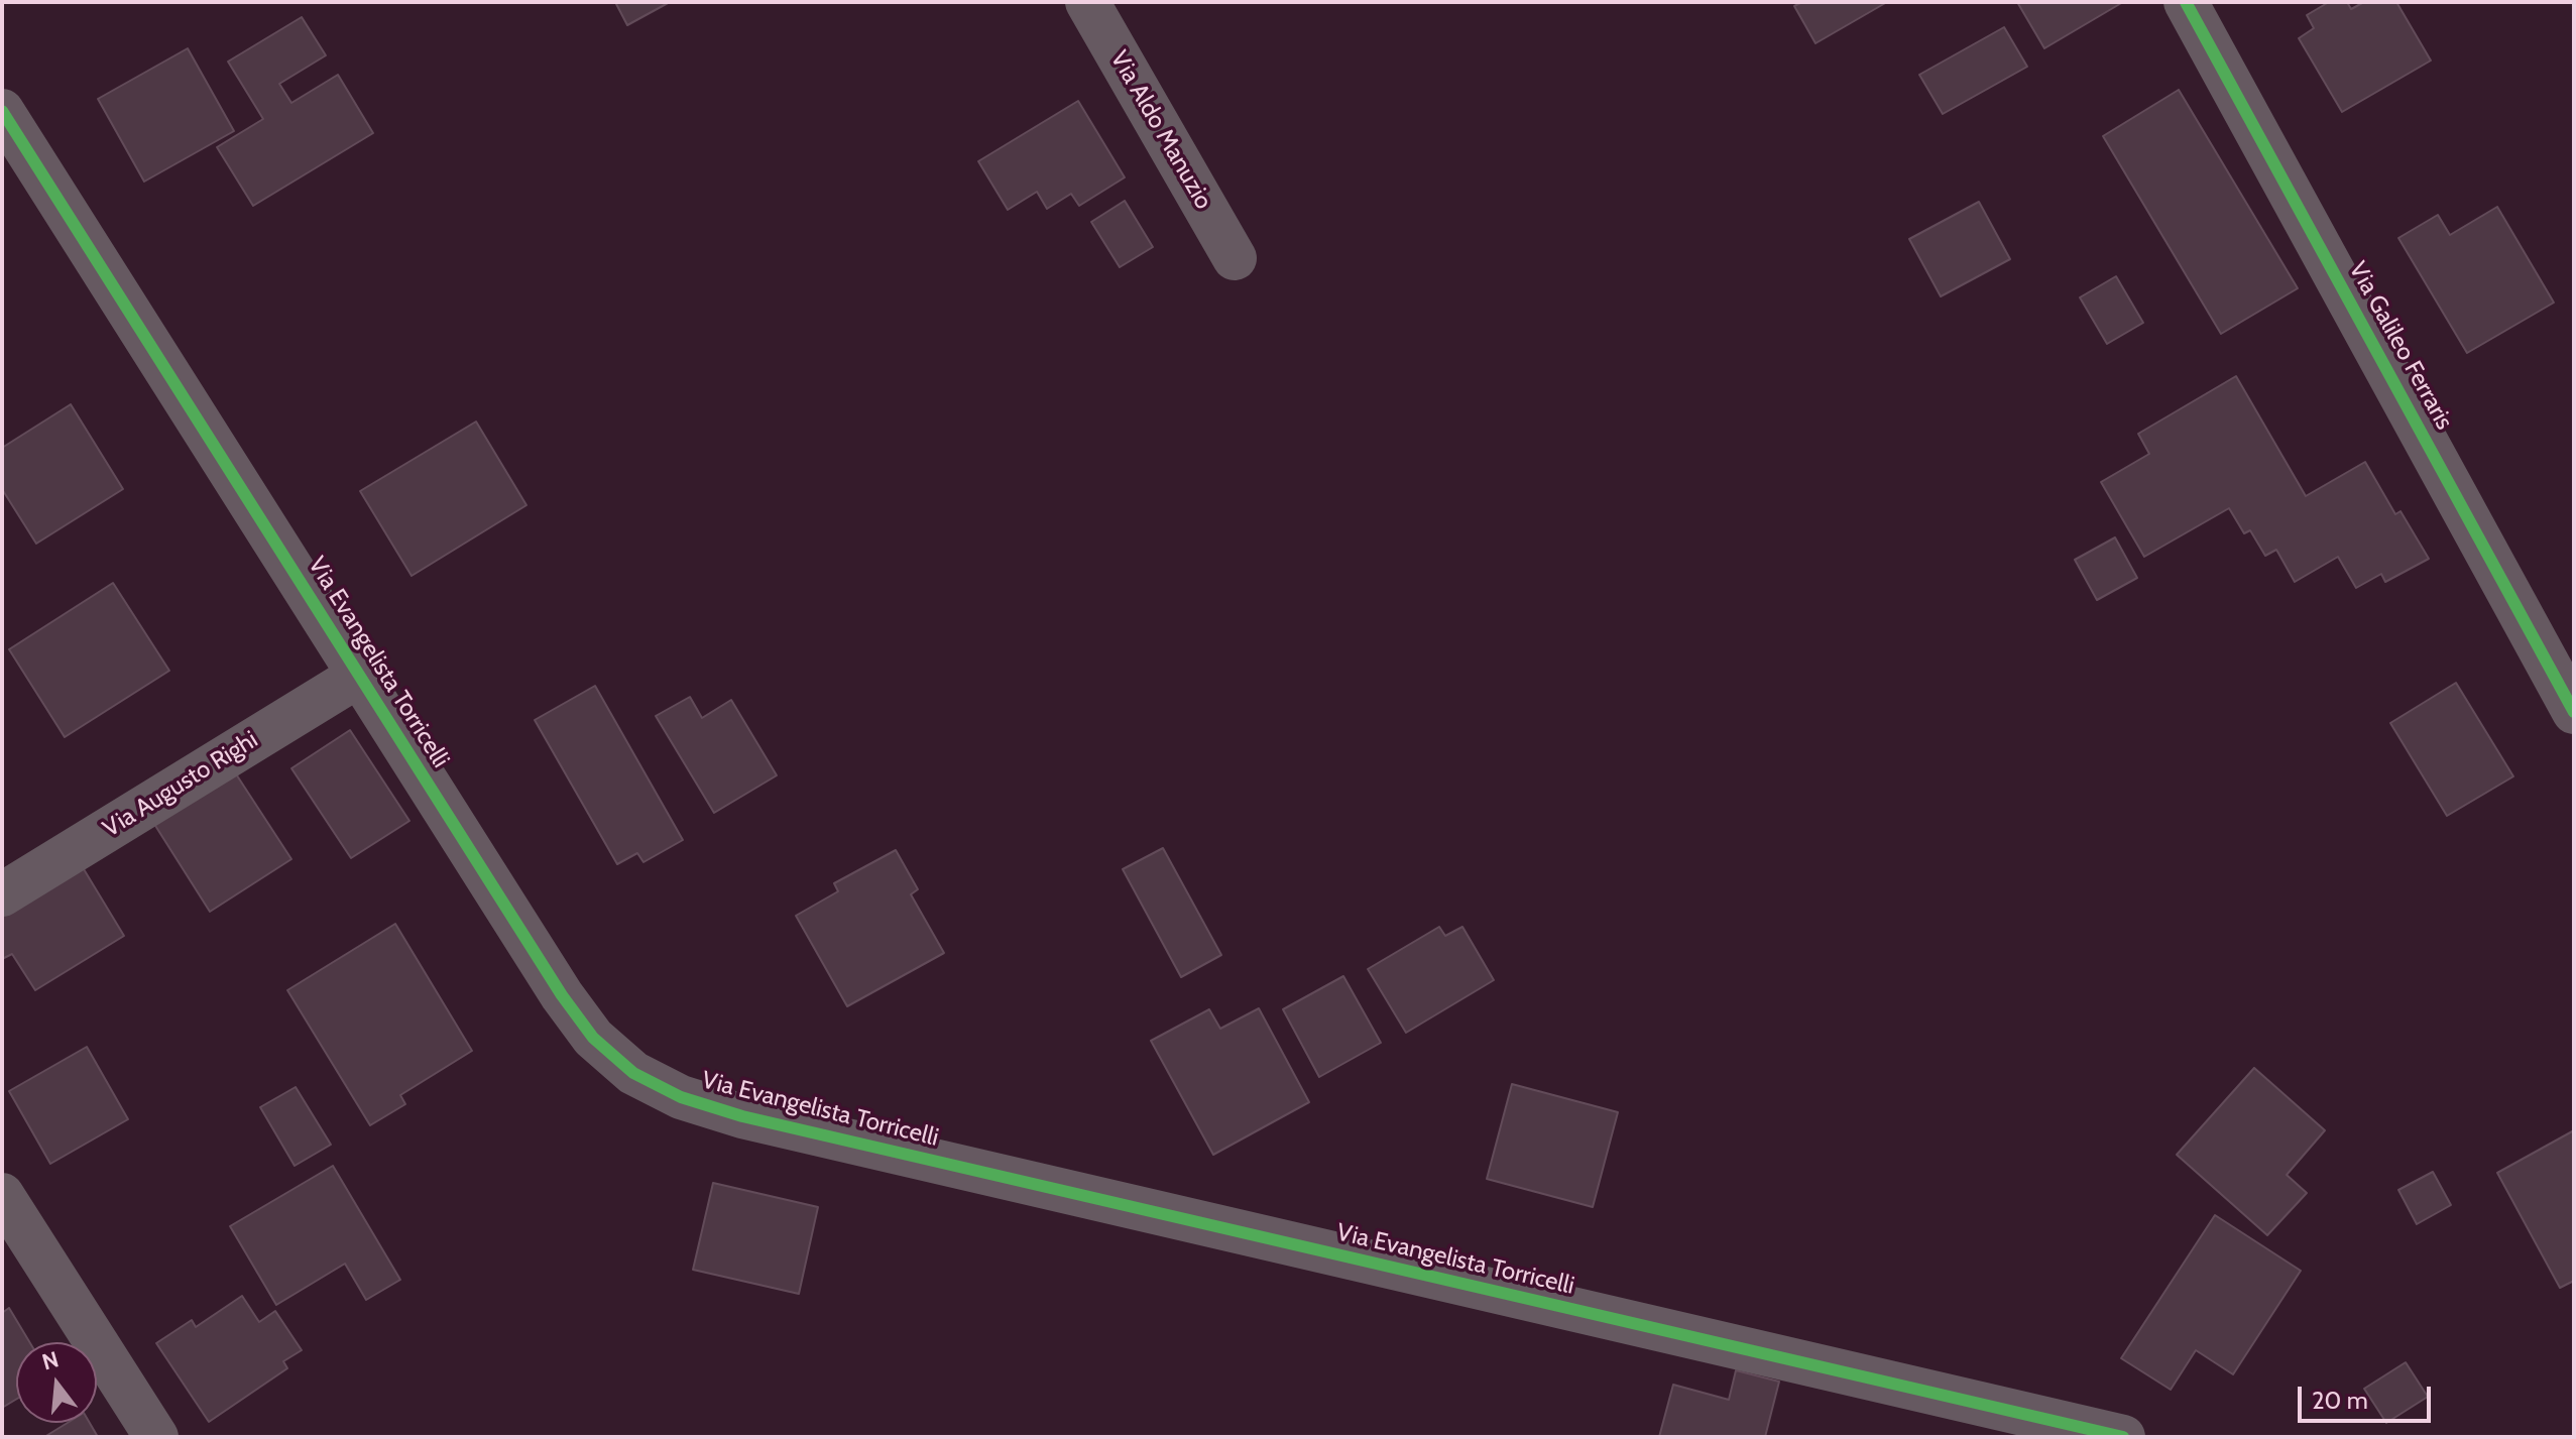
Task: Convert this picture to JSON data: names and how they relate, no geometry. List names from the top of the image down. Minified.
{"streets":{"street":["Via Aldo Manuzio","Via Galileo Ferraris","Via Evangelista Torricelli","Via Augusto Righi"]},"crossings":[["Via Evangelista Torricelli","Via Augusto Righi"]],"scale_bar":"20 m","north":"top"}
